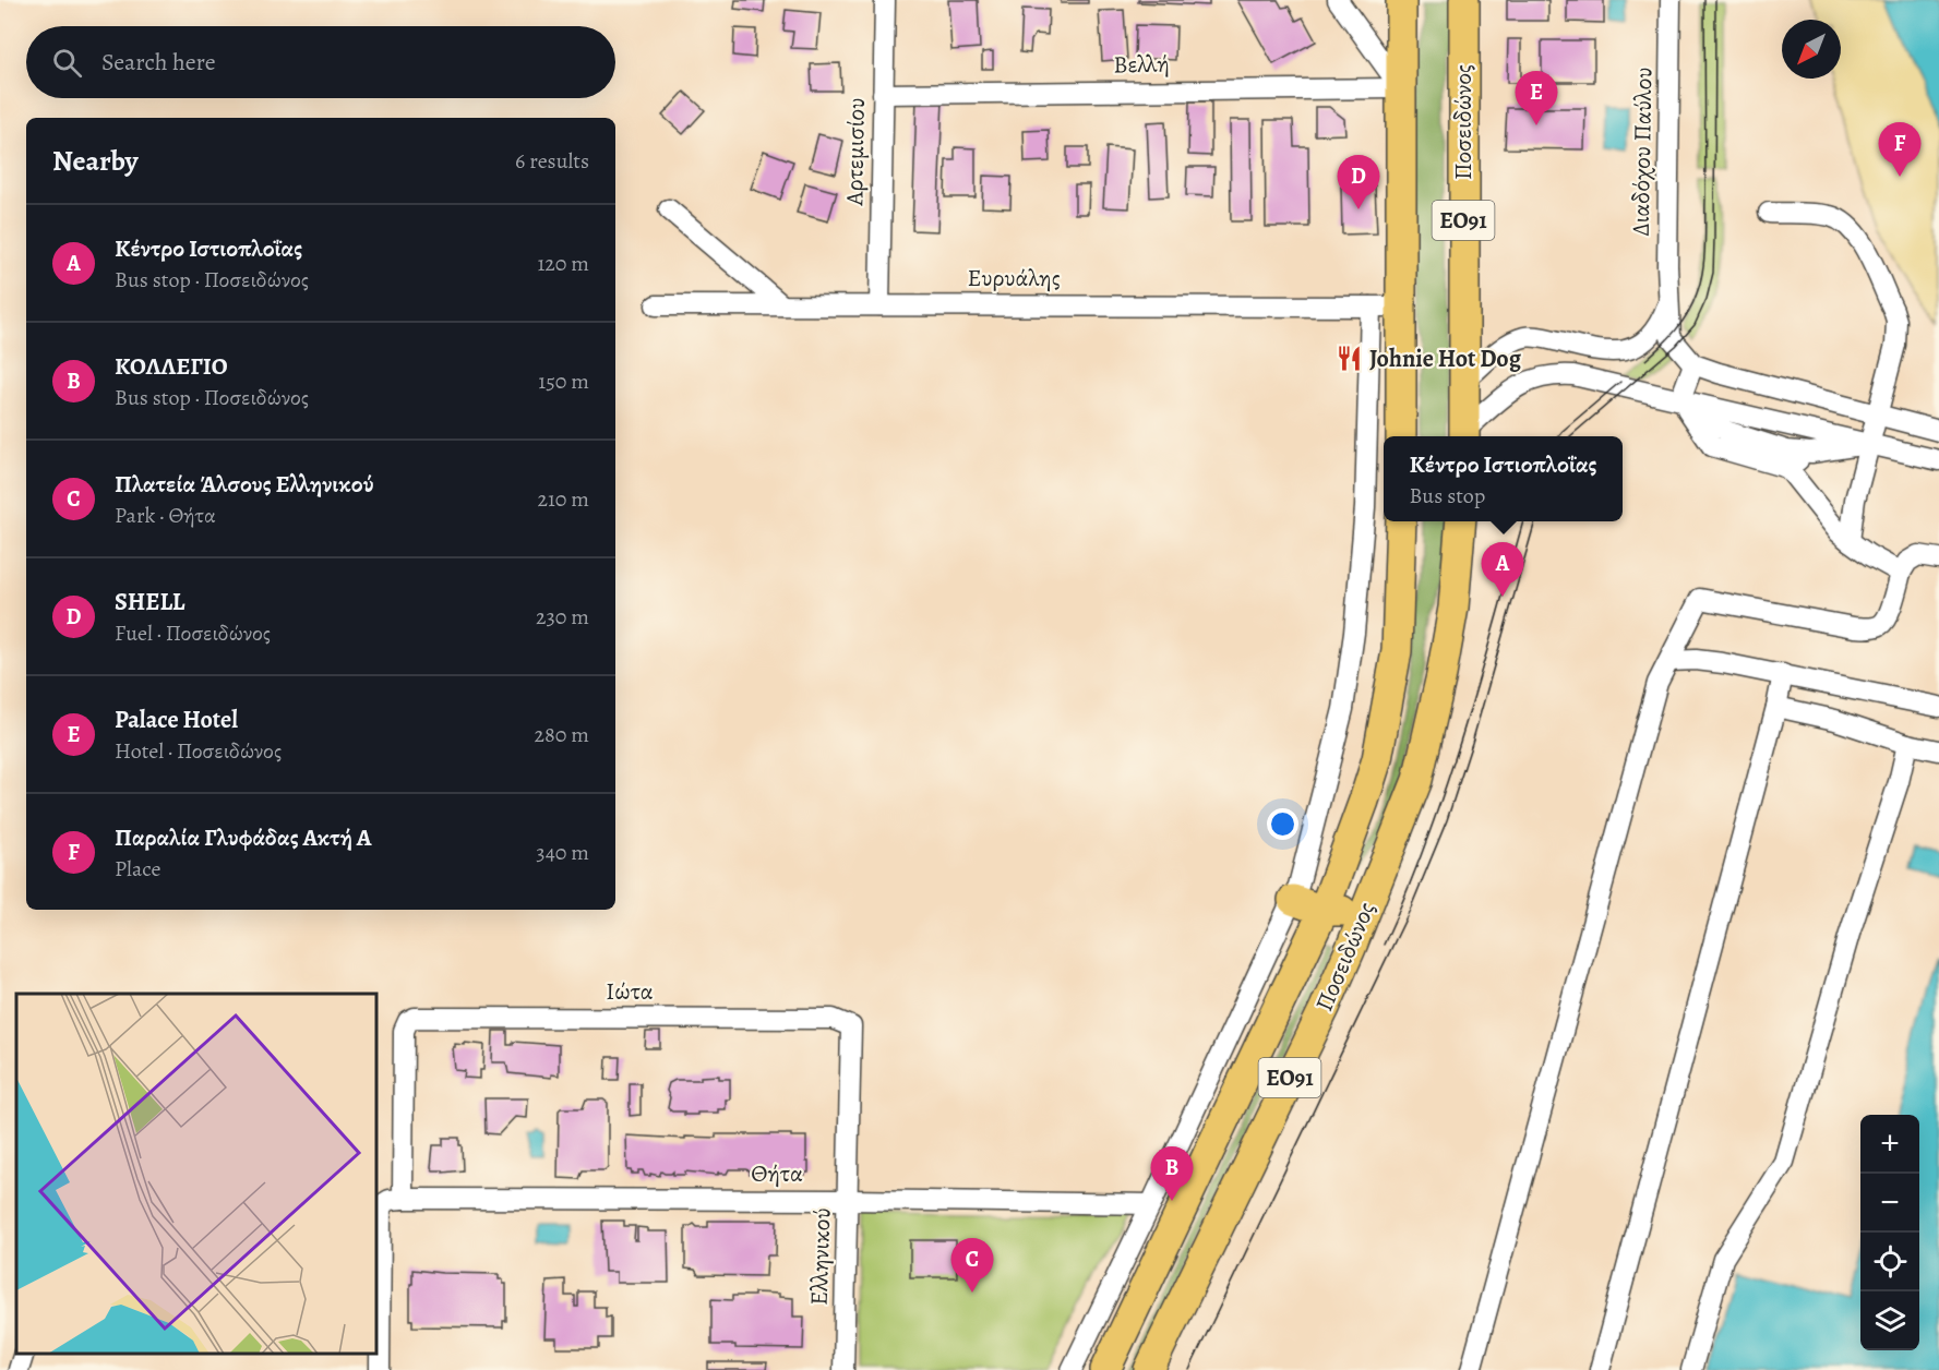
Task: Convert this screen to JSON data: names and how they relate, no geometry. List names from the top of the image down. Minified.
{"streets":{"highway":["Ποσειδώνος","ΕΟ91"],"street":["Βελλή","Αρτεμισίου","Διαδόχου Παύλου","Ευρυάλης","Ιώτα","Θήτα","Ελληνικού"]},"crossings":[["Βελλή","Αρτεμισίου"],["Βελλή","ΕΟ91"],["Αρτεμισίου","Ευρυάλης"],["ΕΟ91","Ευρυάλης"],["Ιώτα","Θήτα"],["Ιώτα","Ελληνικού"],["Θήτα","Ελληνικού"]],"places":{"restaurant":["Johnie Hot Dog"]},"north":"bottom left","page":{"search":"Search here","pins":["E","F","D","A","B","C"],"heading":["Nearby","6 results"],"list":[{"mark":"A","name":"Κέντρο Ιστιοπλοΐας","note":"Bus stop · Ποσειδώνος","value":"120 m"},{"mark":"B","name":"ΚΟΛΛΕΓΙΟ","note":"Bus stop · Ποσειδώνος","value":"150 m"},{"mark":"C","name":"Πλατεία Άλσους Ελληνικού","note":"Park · Θήτα","value":"210 m"},{"mark":"D","name":"SHELL","note":"Fuel · Ποσειδώνος","value":"230 m"},{"mark":"E","name":"Palace Hotel","note":"Hotel · Ποσειδώνος","value":"280 m"},{"mark":"F","name":"Παραλία Γλυφάδας Ακτή Α","note":"Place","value":"340 m"}],"popup":["Κέντρο Ιστιοπλοΐας","Bus stop"],"map_buttons":["+","−"]}}
